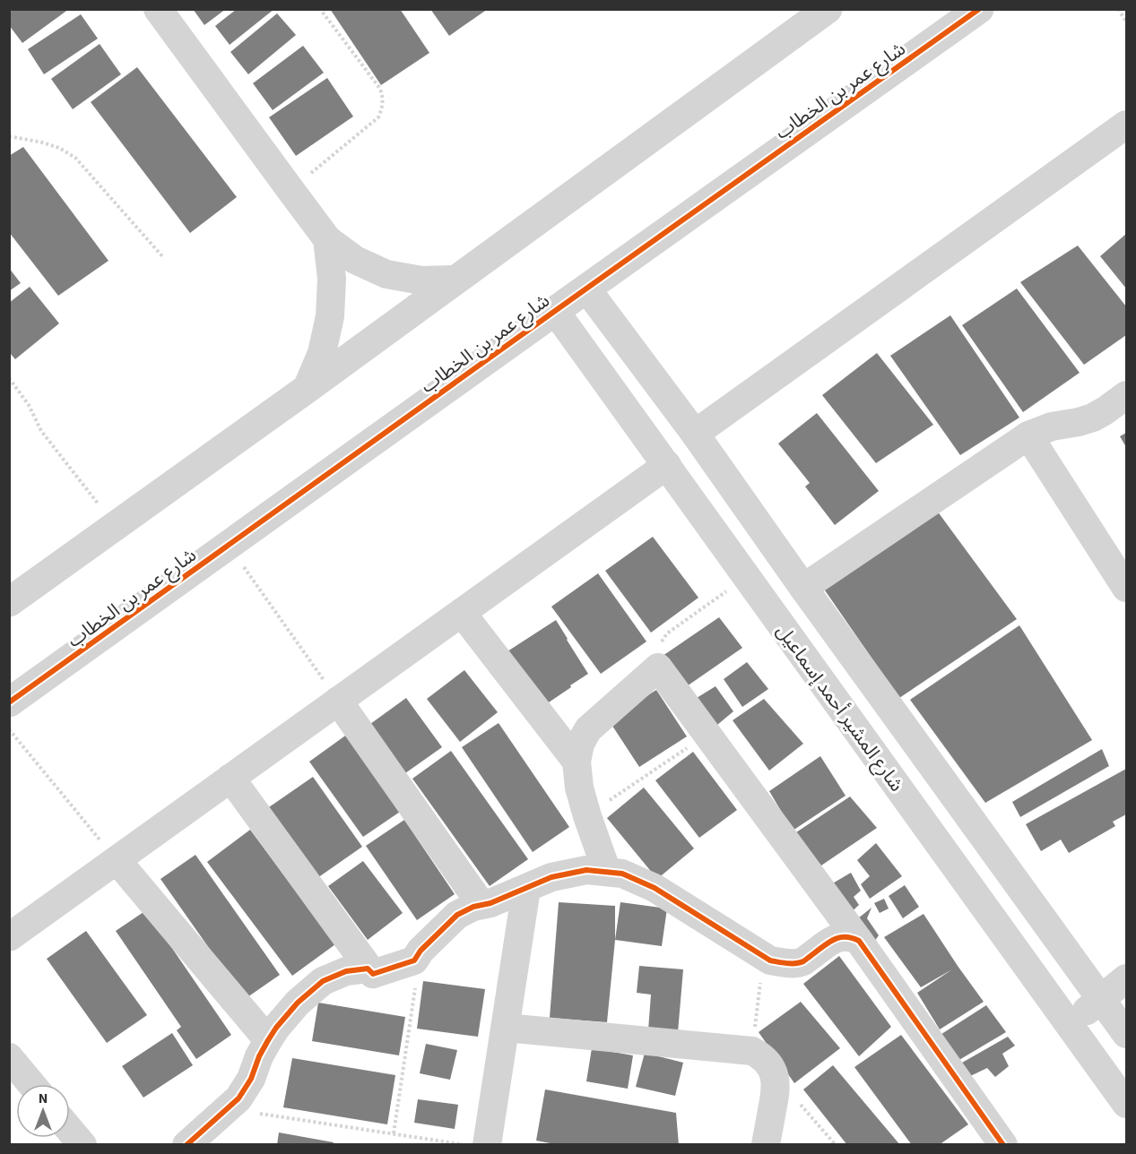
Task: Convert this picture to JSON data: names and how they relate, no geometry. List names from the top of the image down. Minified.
{"streets":{"street":["شارع عمر بن الخطاب","شارع المشير أحمد إسماعيل"]},"crossings":[["شارع عمر بن الخطاب","شارع المشير أحمد إسماعيل"]],"north":"top"}
